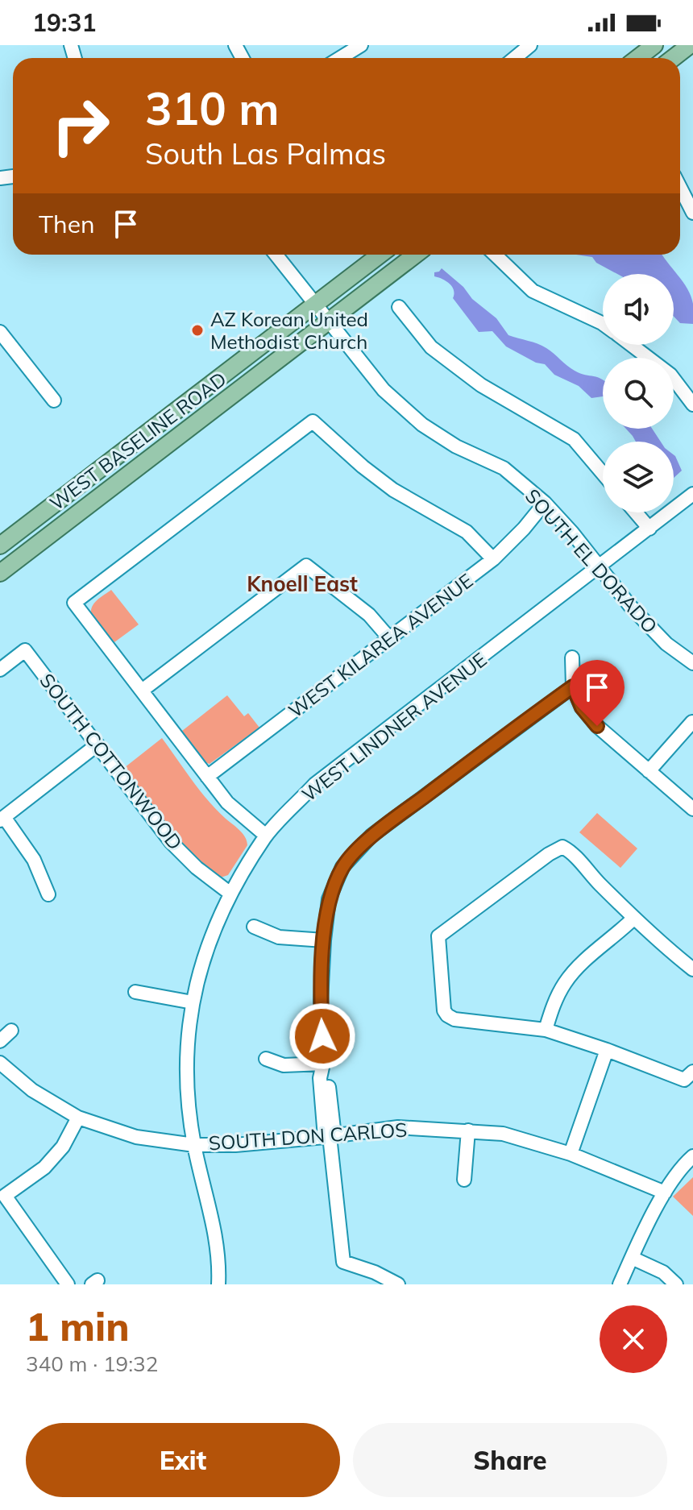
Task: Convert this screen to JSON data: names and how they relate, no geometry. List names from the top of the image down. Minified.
{"streets":{"main road":["WEST BASELINE ROAD"],"street":["SOUTH EL DORADO","WEST KILAREA AVENUE","WEST LINDNER AVENUE","SOUTH COTTONWOOD","SOUTH DON CARLOS"]},"crossings":[["WEST BASELINE ROAD","SOUTH EL DORADO"],["SOUTH EL DORADO","WEST KILAREA AVENUE"],["SOUTH EL DORADO","WEST LINDNER AVENUE"],["WEST LINDNER AVENUE","SOUTH COTTONWOOD"],["WEST LINDNER AVENUE","SOUTH DON CARLOS"]],"districts":["Knoell East"],"places":["AZ Korean United Methodist Church"],"page":{"status":"19:31","turn":["310 m","South Las Palmas"],"then":"Then","heading":["1 min","340 m · 19:32"],"buttons":["Exit","Share"]}}
